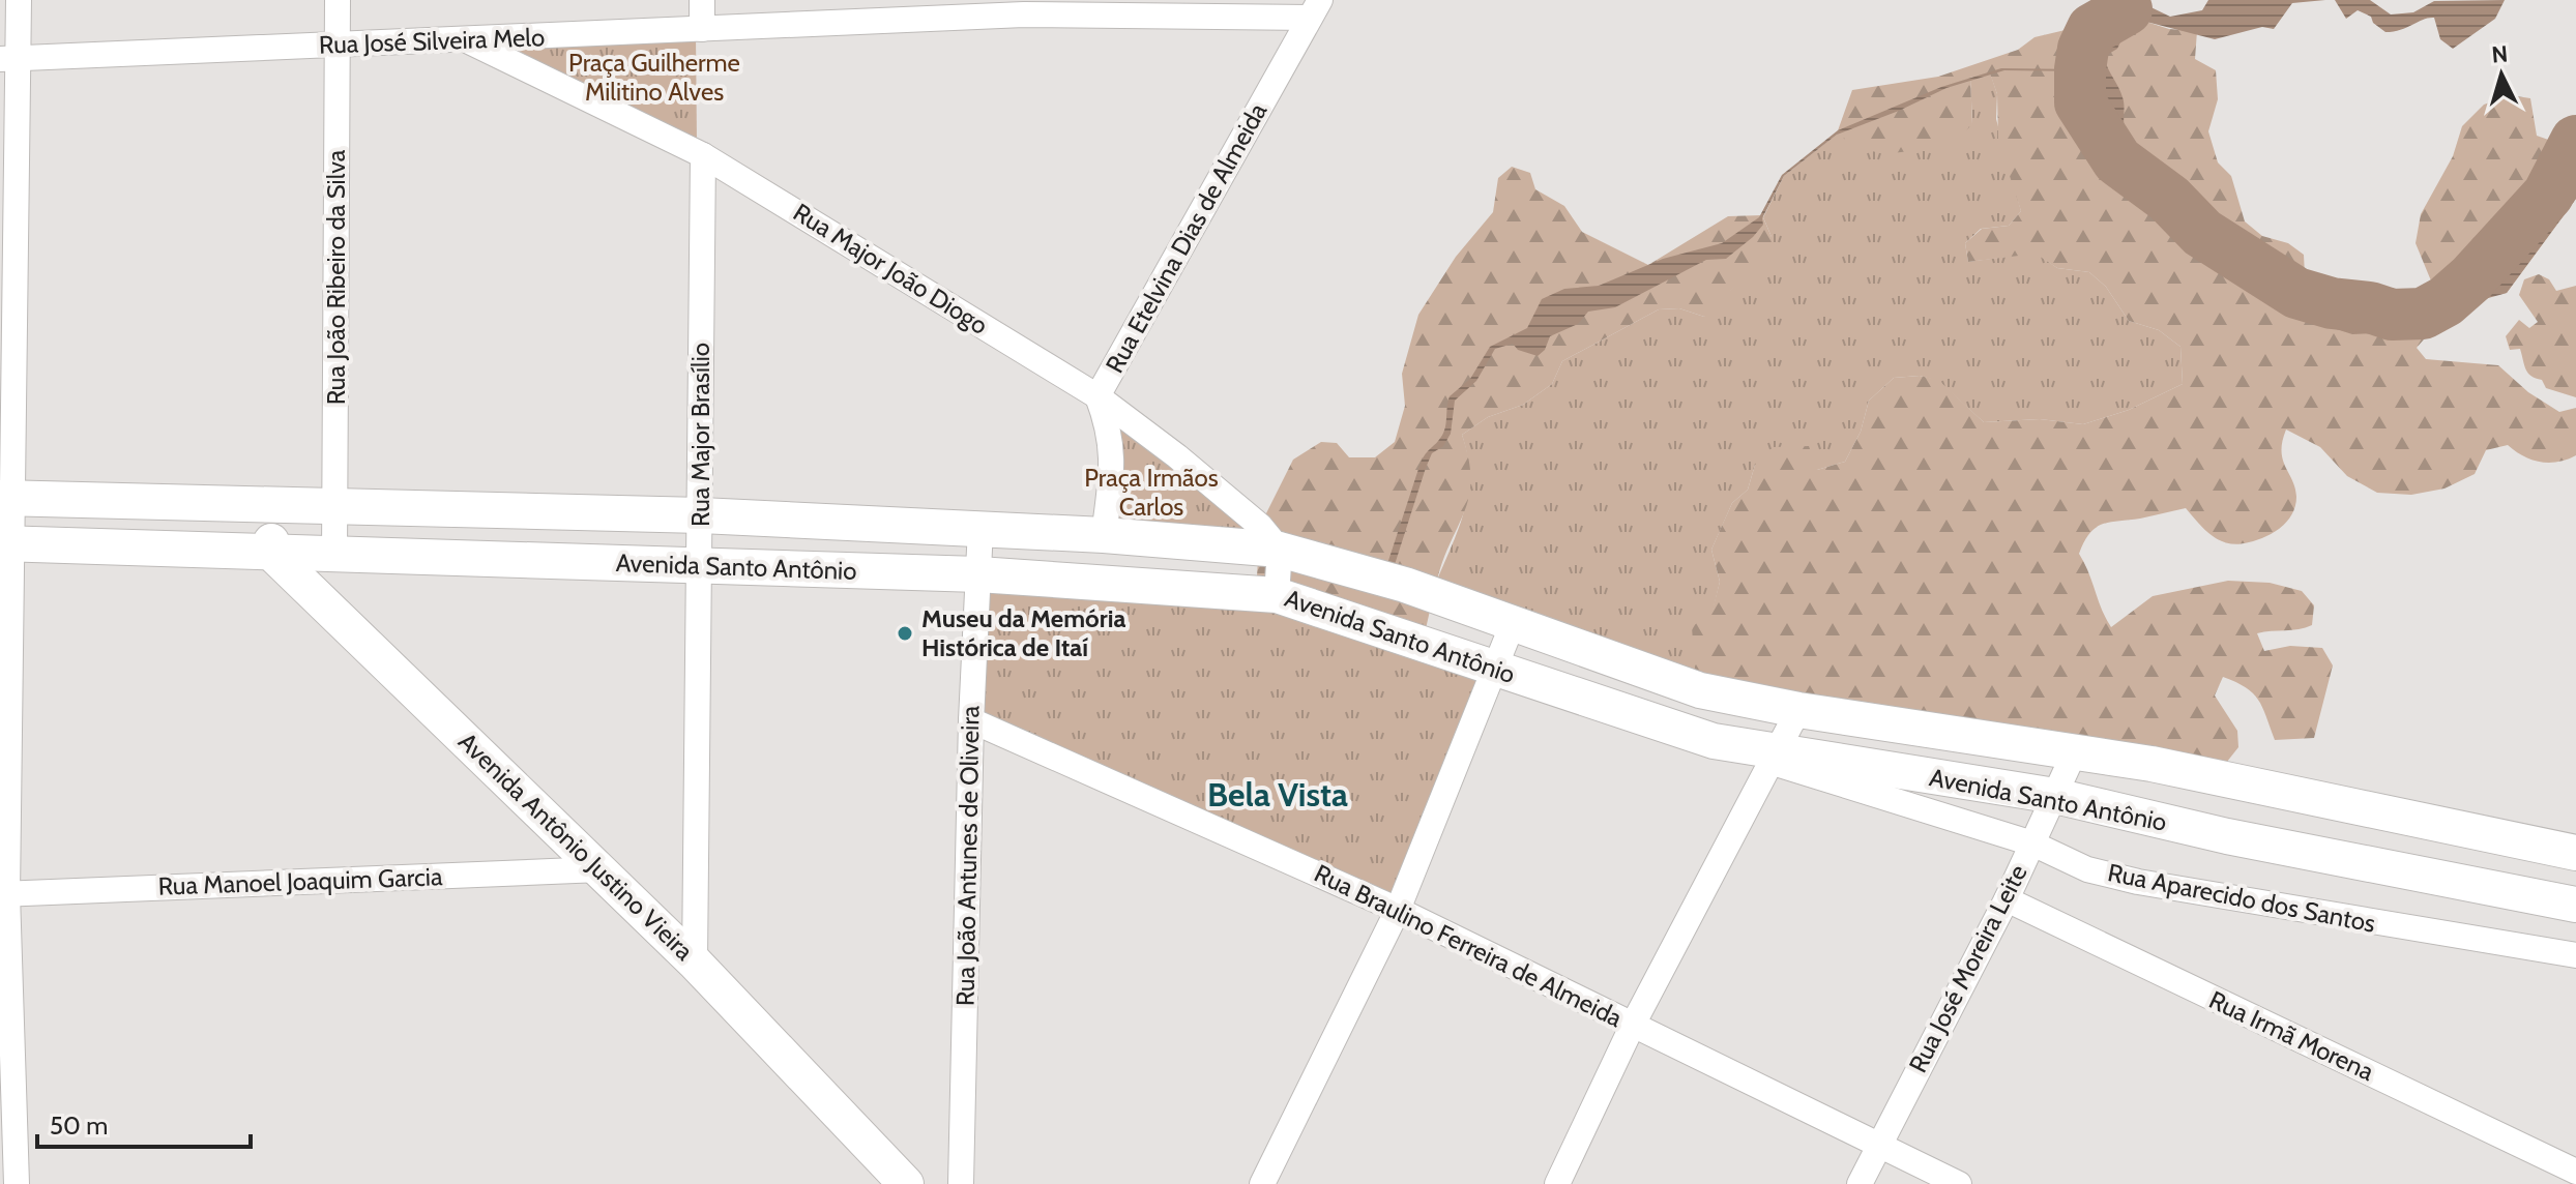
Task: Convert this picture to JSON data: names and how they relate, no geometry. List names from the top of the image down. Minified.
{"streets":{"street":["Rua José Silveira Melo","Rua Etelvina Dias de Almeida","Rua Major João Diogo","Rua João Ribeiro da Silva","Rua Major Brasílio","Avenida Santo Antônio","Avenida Antônio Justino Vieira","Rua João Antunes de Oliveira","Rua Manoel Joaquim Garcia","Rua Aparecido dos Santos","Rua Braulino Ferreira de Almeida","Rua José Moreira Leite","Rua Irmã Morena"]},"crossings":[["Rua José Silveira Melo","Rua Etelvina Dias de Almeida"],["Rua José Silveira Melo","Rua Major João Diogo"],["Rua José Silveira Melo","Rua João Ribeiro da Silva"],["Rua Etelvina Dias de Almeida","Rua Major João Diogo"],["Rua Etelvina Dias de Almeida","Avenida Santo Antônio"],["Rua Major João Diogo","Rua Major Brasílio"],["Rua Major João Diogo","Avenida Santo Antônio"],["Rua João Ribeiro da Silva","Avenida Santo Antônio"],["Rua Major Brasílio","Avenida Santo Antônio"],["Rua Major Brasílio","Avenida Antônio Justino Vieira"],["Avenida Santo Antônio","Avenida Antônio Justino Vieira"],["Avenida Santo Antônio","Rua João Antunes de Oliveira"],["Avenida Santo Antônio","Rua Aparecido dos Santos"],["Avenida Santo Antônio","Rua José Moreira Leite"],["Avenida Antônio Justino Vieira","Rua Manoel Joaquim Garcia"],["Rua João Antunes de Oliveira","Rua Braulino Ferreira de Almeida"],["Rua Aparecido dos Santos","Rua José Moreira Leite"],["Rua Braulino Ferreira de Almeida","Rua José Moreira Leite"],["Rua José Moreira Leite","Rua Irmã Morena"]],"districts":["Bela Vista"],"parks":["Praça Guilherme Militino Alves","Praça Irmãos Carlos"],"places":["Museu da Memória Histórica de Itaí"],"scale_bar":"50 m","north":"top"}
